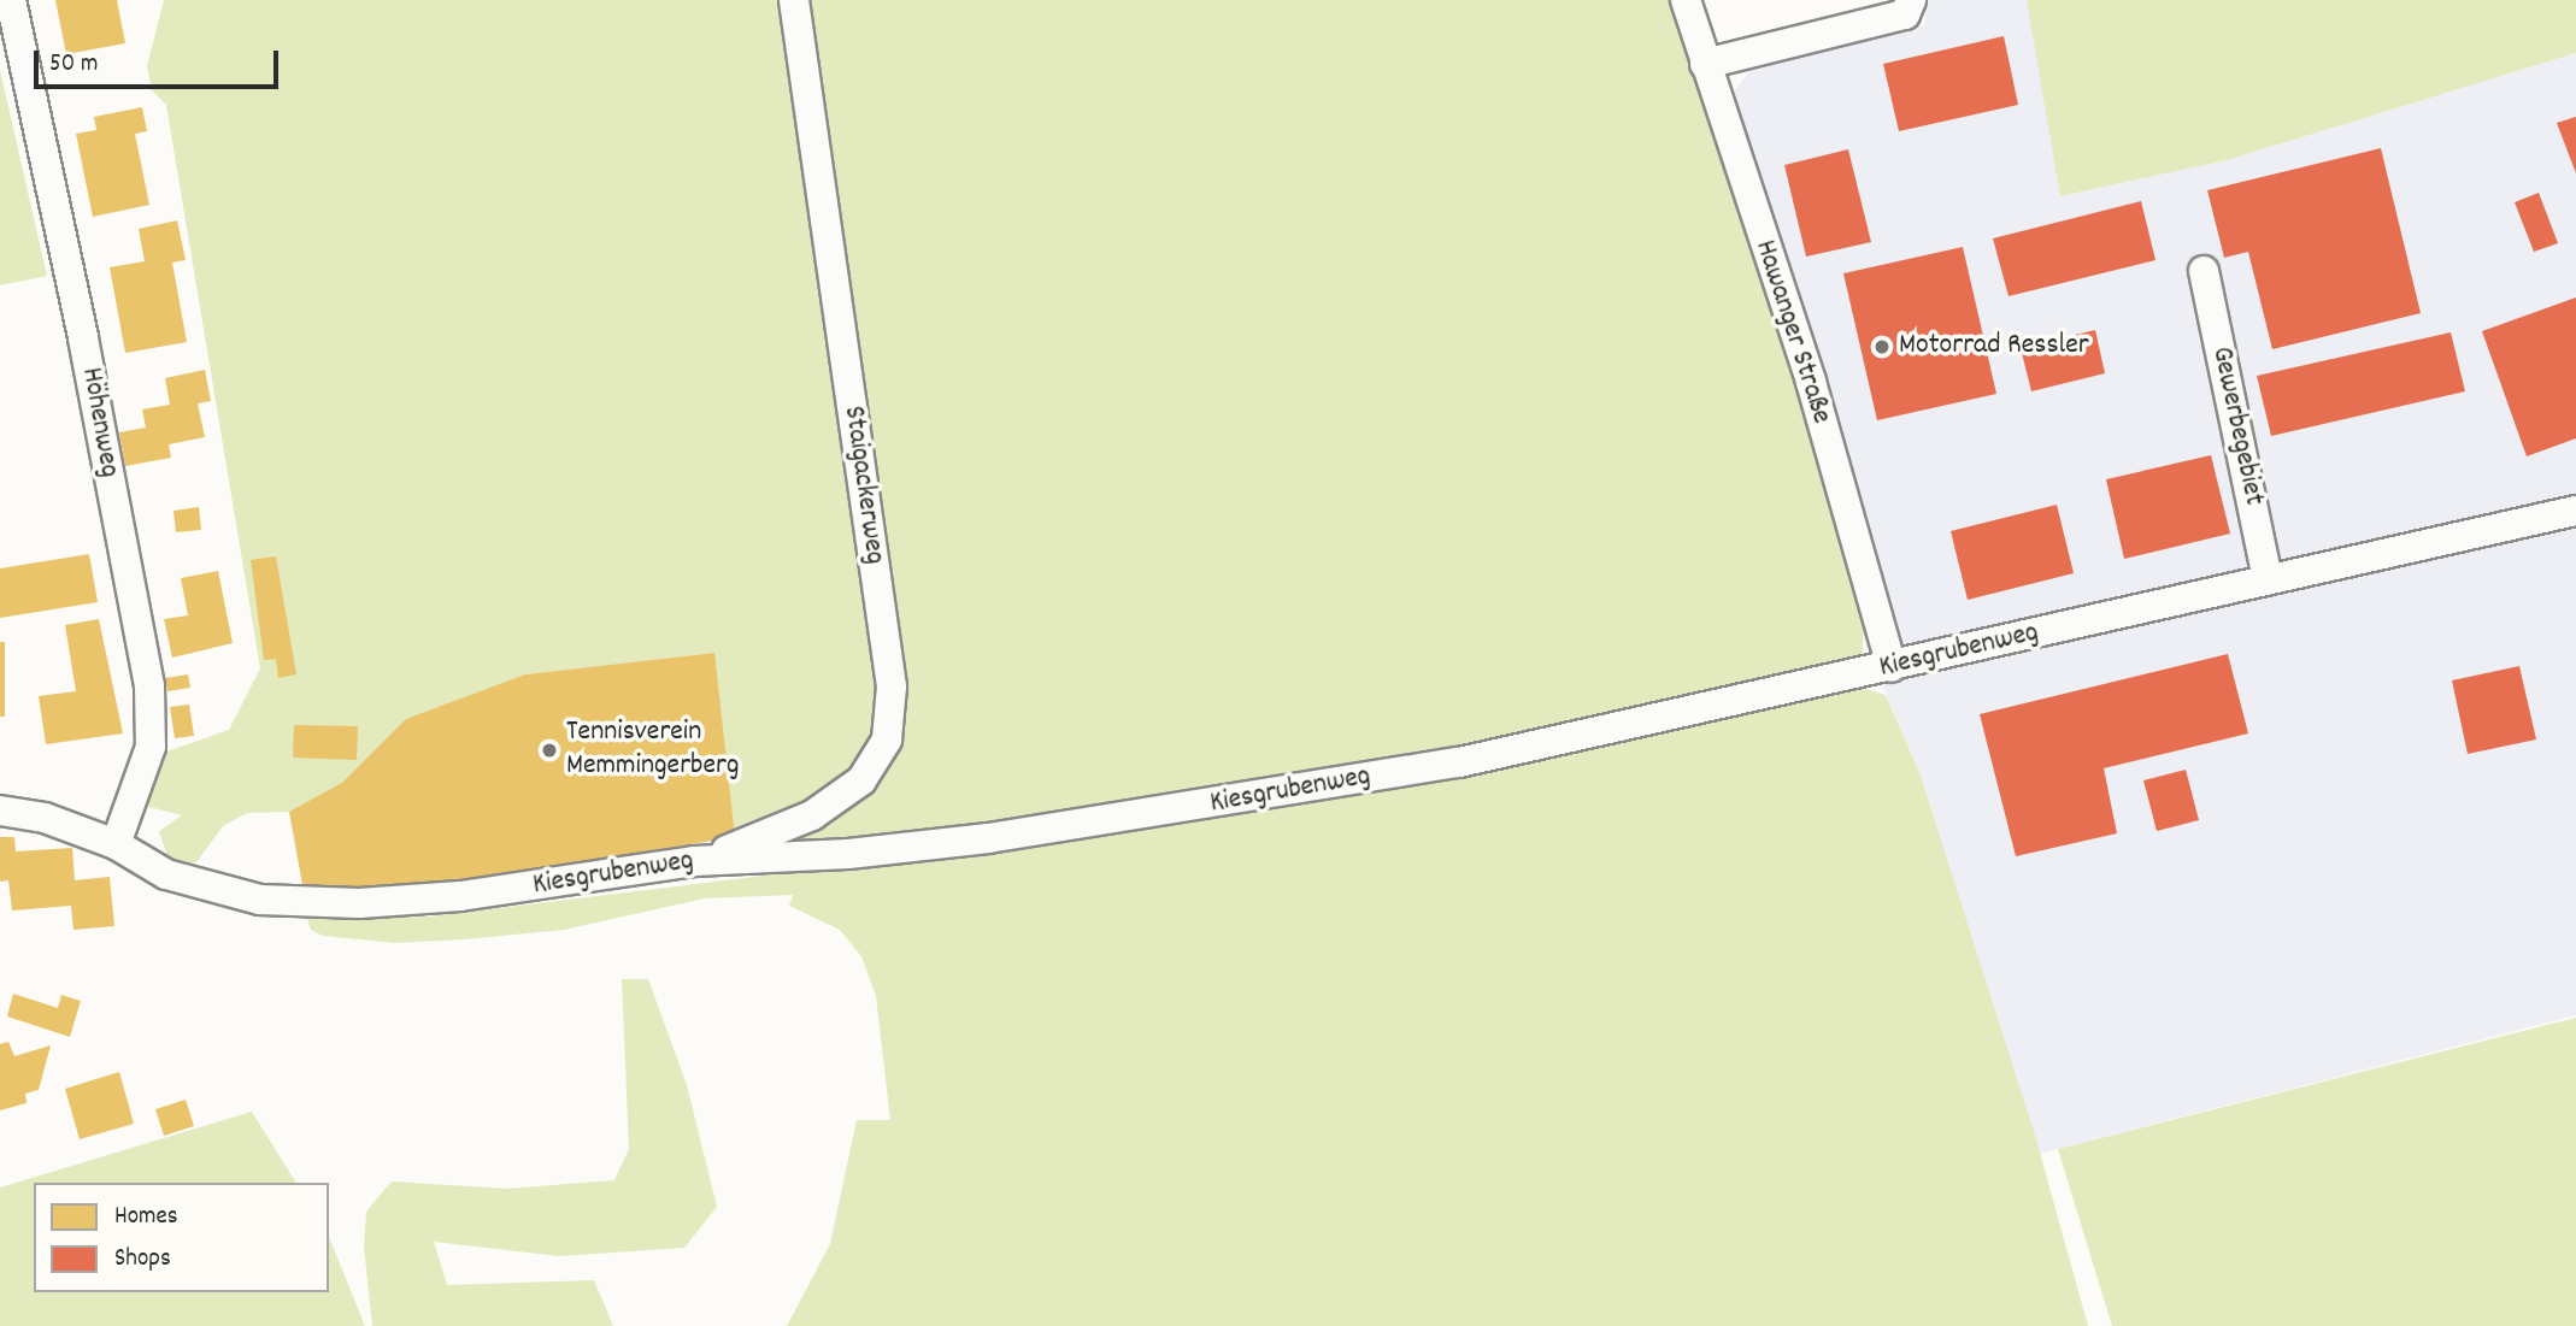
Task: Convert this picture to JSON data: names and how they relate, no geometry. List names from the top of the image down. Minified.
{"streets":{"street":["Hawanger Straße","Höhenweg","Gewerbegebiet","Staigackerweg","Kiesgrubenweg"]},"crossings":[["Hawanger Straße","Kiesgrubenweg"],["Höhenweg","Kiesgrubenweg"],["Gewerbegebiet","Kiesgrubenweg"],["Staigackerweg","Kiesgrubenweg"]],"places":["Motorrad Ressler","Tennisverein Memmingerberg"],"legend":["Homes","Shops"],"scale_bar":"50 m"}
